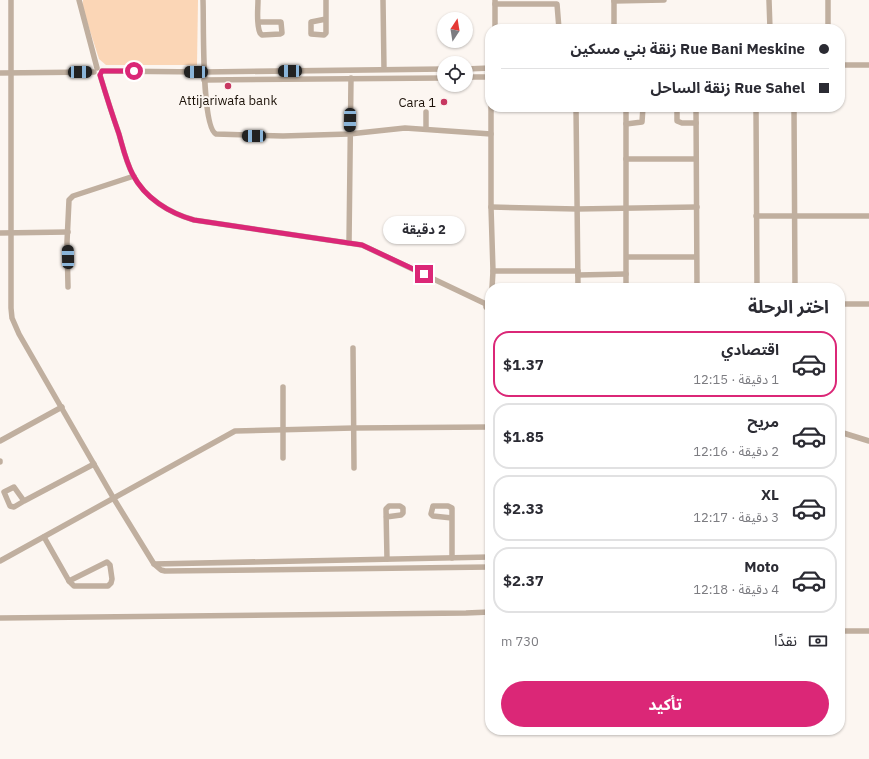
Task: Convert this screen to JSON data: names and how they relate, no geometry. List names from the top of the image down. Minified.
{"places":["Attijariwafa bank","Cara 1"],"north":"top","page":{"banner":["Rue Bani Meskine زنقة بني مسكين","Rue Sahel زنقة الساحل"],"bubble":"2 دقيقة","heading":"اختر الرحلة","list":[{"name":"اقتصادي","note":"1 دقيقة · 12:15","value":"$1.37"},{"name":"مريح","note":"2 دقيقة · 12:16","value":"$1.85"},{"name":"XL","note":"3 دقيقة · 12:17","value":"$2.33"},{"name":"Moto","note":"4 دقيقة · 12:18","value":"$2.37"}],"pay":["نقدًا","730 m"],"buttons":"تأكيد"}}
